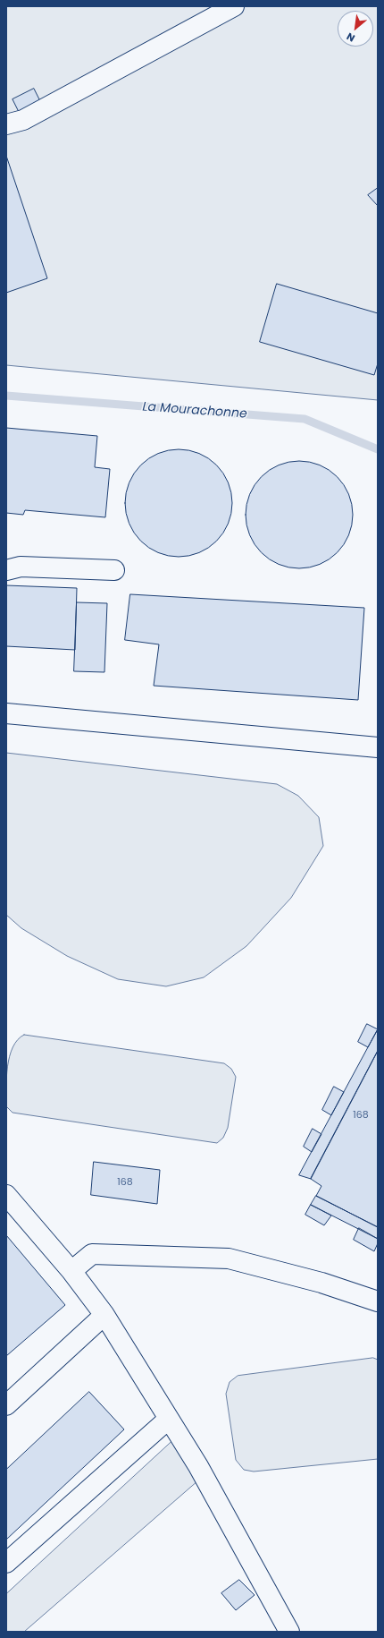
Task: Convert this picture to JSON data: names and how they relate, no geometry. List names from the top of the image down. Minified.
{"water":["La Mourachonne"],"house_numbers":["168","168"],"north":"bottom left"}
